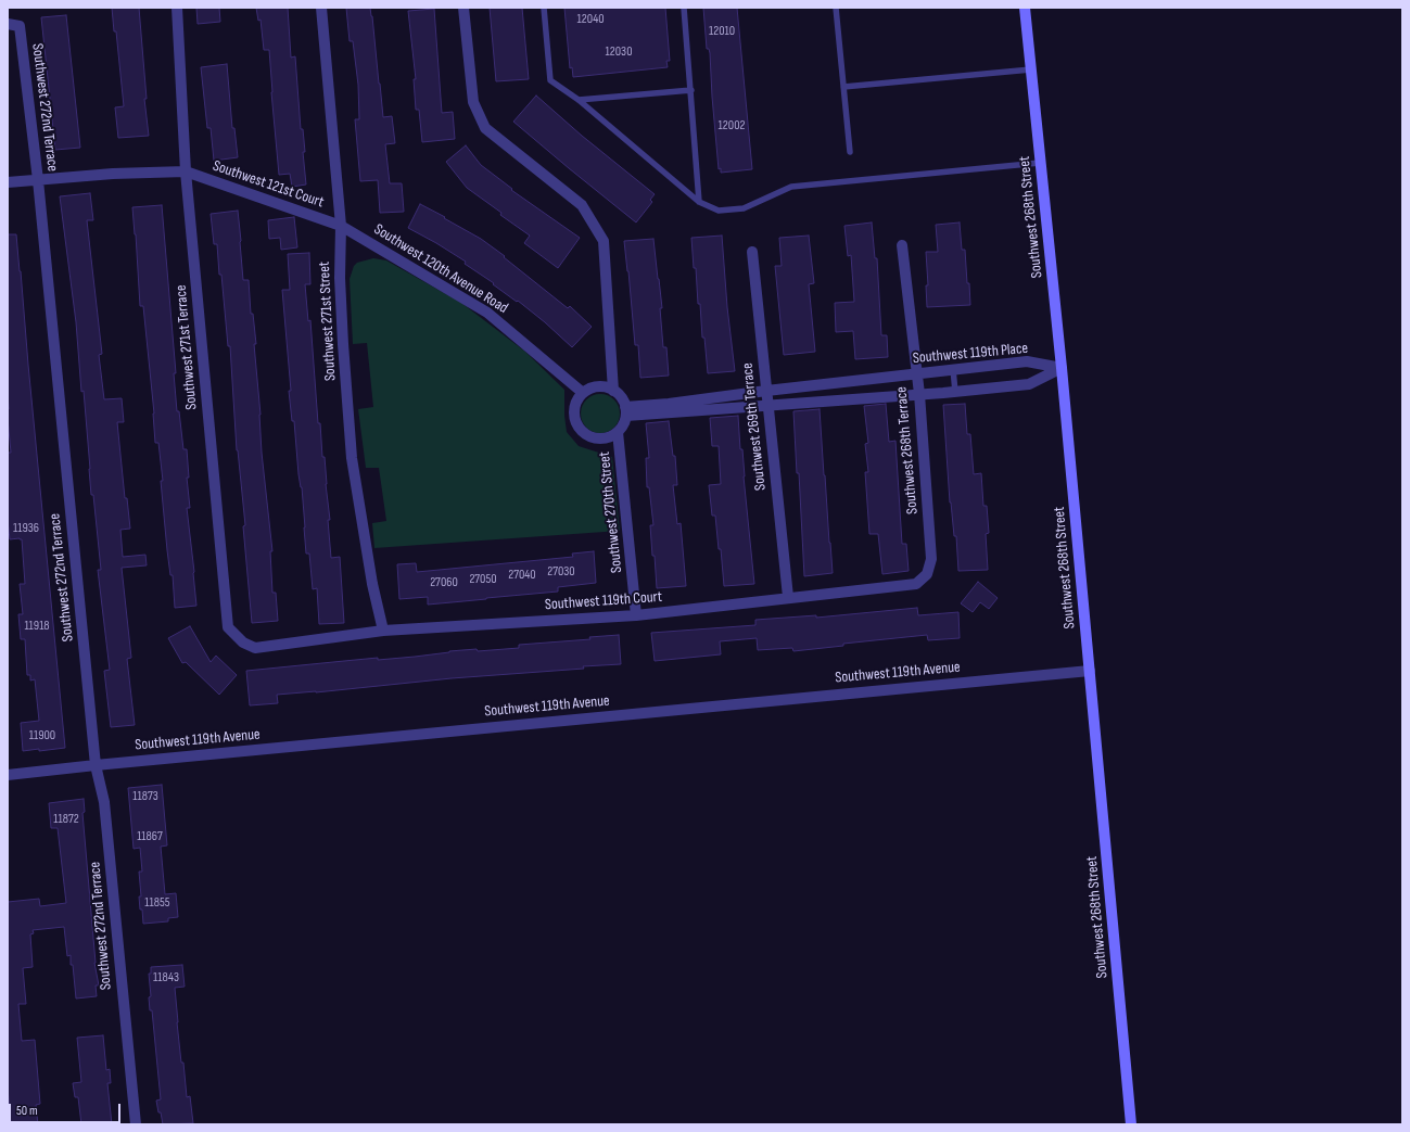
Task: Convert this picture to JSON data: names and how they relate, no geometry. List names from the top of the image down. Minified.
{"streets":{"main road":["Southwest 268th Street"],"street":["Southwest 272nd Terrace","Southwest 121st Court","Southwest 120th Avenue Road","Southwest 271st Street","Southwest 271st Terrace","Southwest 119th Place","Southwest 269th Terrace","Southwest 268th Terrace","Southwest 270th Street","Southwest 119th Court","Southwest 119th Avenue"]},"crossings":[["Southwest 272nd Terrace","Southwest 119th Avenue"],["Southwest 121st Court","Southwest 120th Avenue Road"],["Southwest 121st Court","Southwest 271st Street"],["Southwest 121st Court","Southwest 271st Terrace"],["Southwest 268th Street","Southwest 119th Place"],["Southwest 268th Street","Southwest 119th Avenue"],["Southwest 120th Avenue Road","Southwest 271st Street"],["Southwest 120th Avenue Road","Southwest 119th Place"],["Southwest 120th Avenue Road","Southwest 270th Street"],["Southwest 271st Street","Southwest 119th Court"],["Southwest 271st Terrace","Southwest 119th Court"],["Southwest 119th Place","Southwest 269th Terrace"],["Southwest 119th Place","Southwest 268th Terrace"],["Southwest 119th Place","Southwest 270th Street"],["Southwest 269th Terrace","Southwest 119th Court"],["Southwest 268th Terrace","Southwest 119th Court"],["Southwest 270th Street","Southwest 119th Court"]],"house_numbers":["12040","12010","12030","12002","11936","27030","27040","27050","27060","11918","11900","11873","11872","11867","11855","11843"],"scale_bar":"50 m"}
